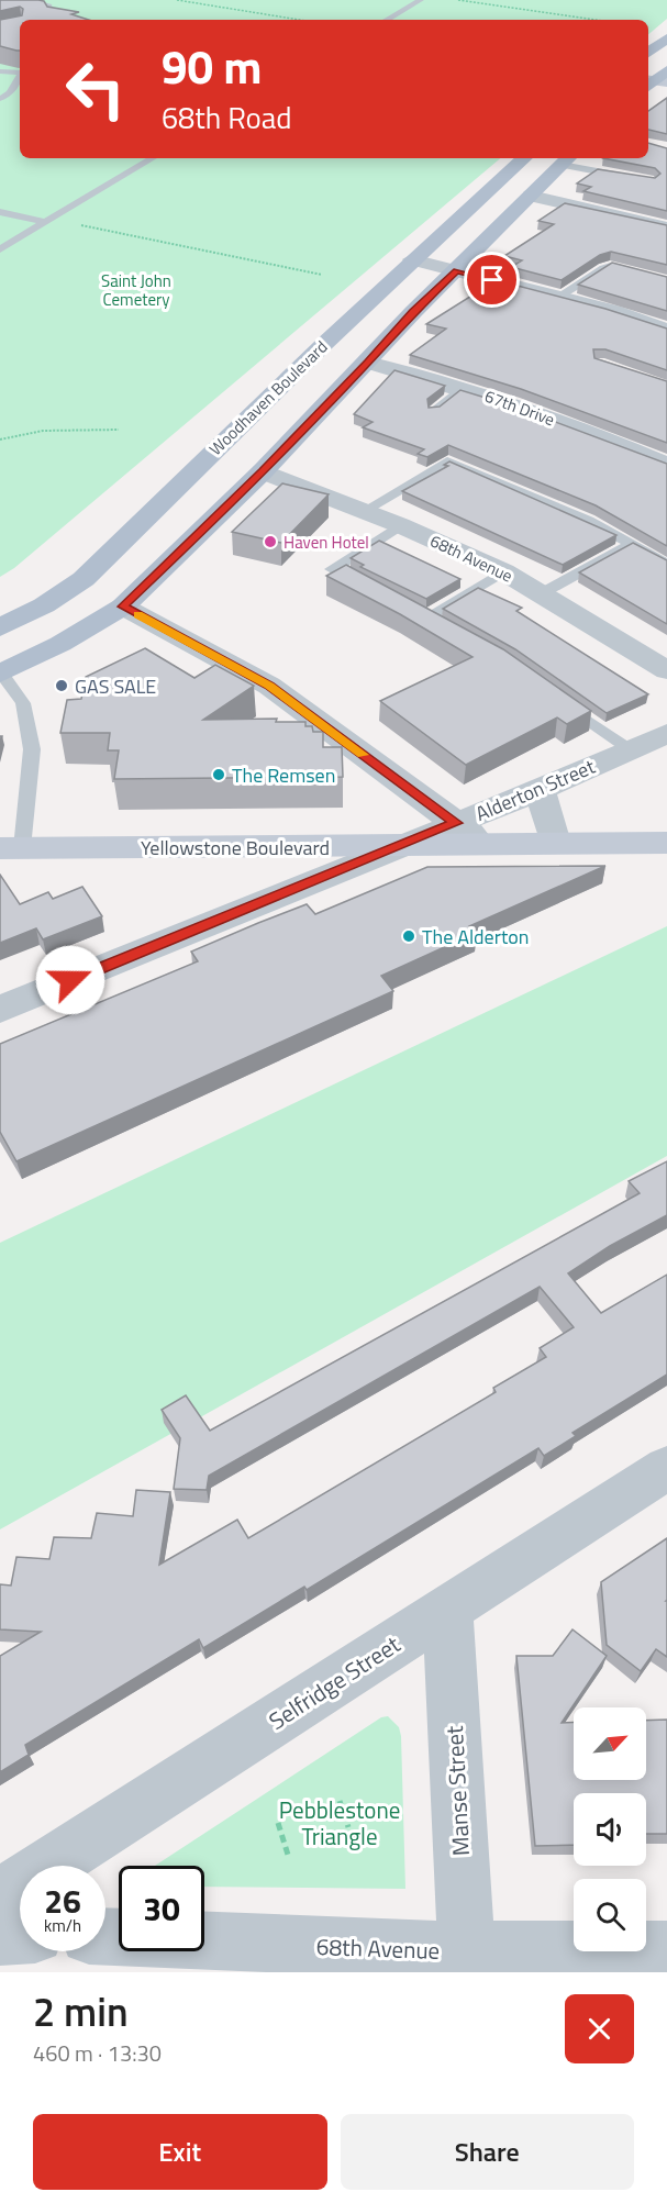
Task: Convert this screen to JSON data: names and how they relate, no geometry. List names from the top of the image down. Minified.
{"streets":{"main road":["Woodhaven Boulevard"],"street":["67th Drive","68th Avenue","Alderton Street","Yellowstone Boulevard","Selfridge Street","Manse Street"]},"crossings":[["68th Avenue","Manse Street"],["Alderton Street","Yellowstone Boulevard"],["Selfridge Street","Manse Street"]],"parks":["Saint John Cemetery","Pebblestone Triangle"],"places":["Haven Hotel","GAS SALE","The Remsen","The Alderton"],"north":"top right","page":{"turn":["90 m","68th Road"],"speed":"26 km/h","limit":"30","heading":["2 min","460 m · 13:30"],"buttons":["Exit","Share"]}}
